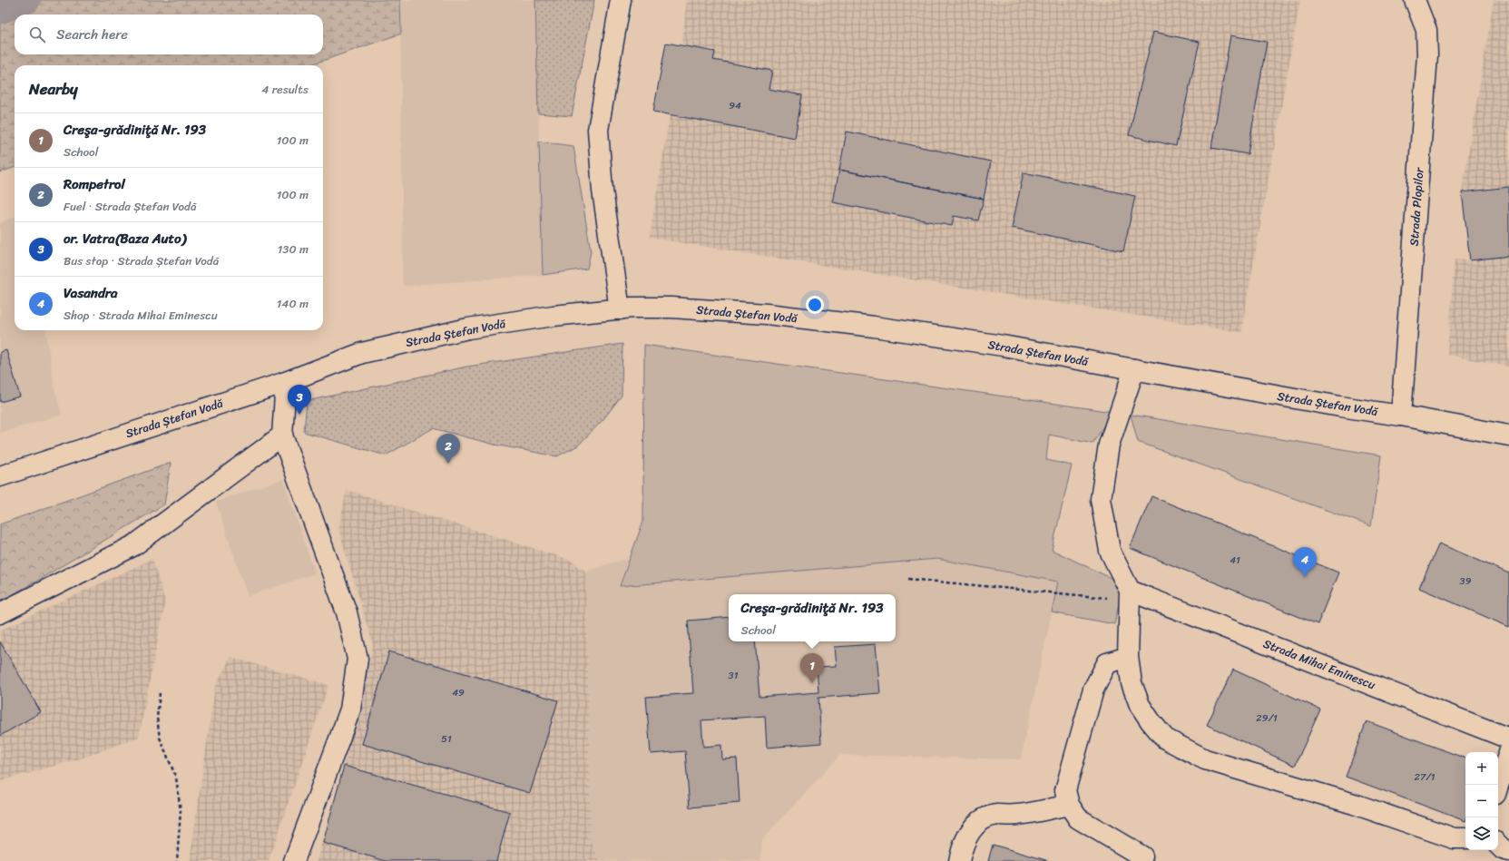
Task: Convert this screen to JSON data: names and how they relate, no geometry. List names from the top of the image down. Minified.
{"streets":{"main road":["Strada Plopilor","Strada Ștefan Vodă","Strada Mihai Eminescu"]},"crossings":[["Strada Plopilor","Strada Ștefan Vodă"]],"house_numbers":["94","41","39","31","49","29/1","51","27/1"],"page":{"search":"Search here","heading":["Nearby","4 results"],"list":[{"mark":"1","name":"Creşa-grădiniţă Nr. 193","note":"School","value":"100 m"},{"mark":"2","name":"Rompetrol","note":"Fuel · Strada Ștefan Vodă","value":"100 m"},{"mark":"3","name":"or. Vatra(Baza Auto)","note":"Bus stop · Strada Ștefan Vodă","value":"130 m"},{"mark":"4","name":"Vasandra","note":"Shop · Strada Mihai Eminescu","value":"140 m"}],"pins":["3","2","4","1"],"popup":["Creşa-grădiniţă Nr. 193","School"],"map_buttons":["+","−"]}}
